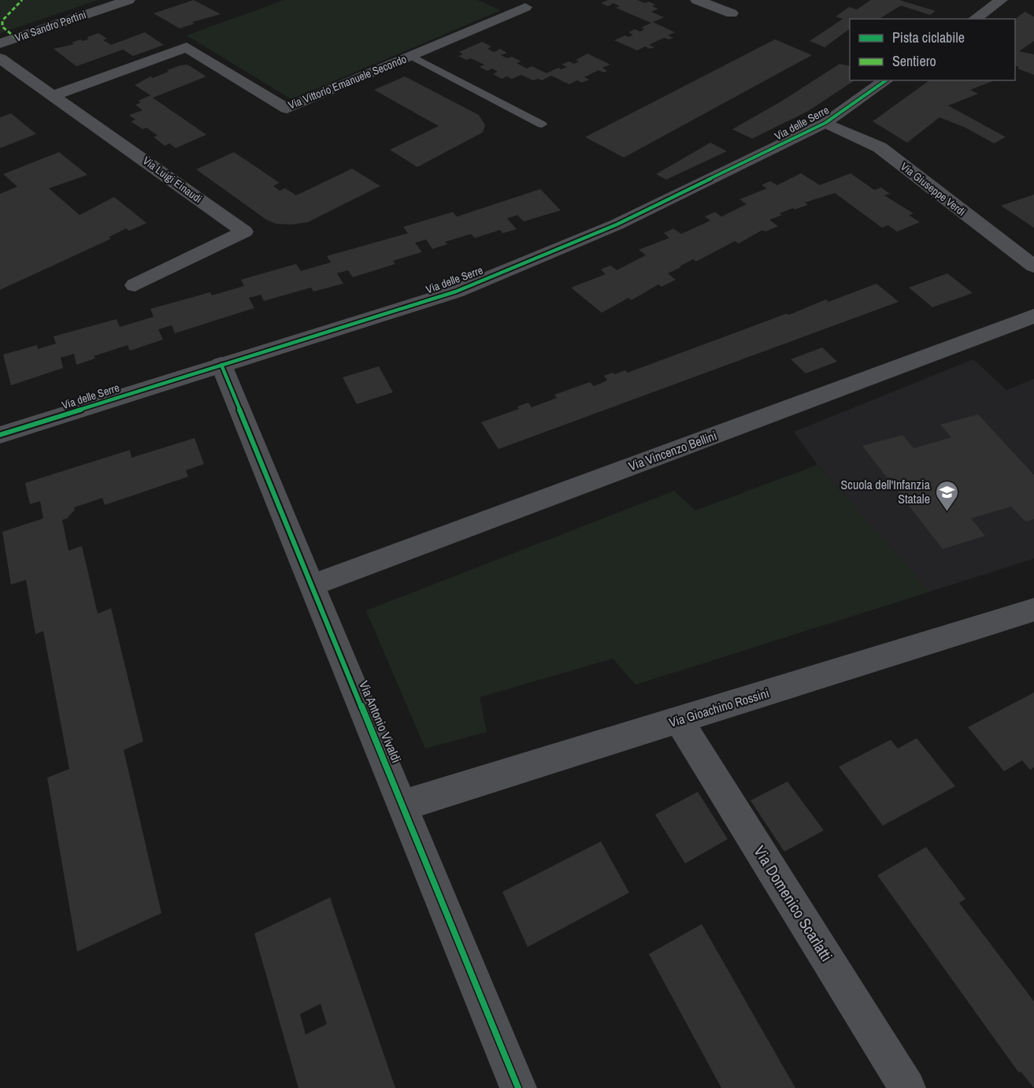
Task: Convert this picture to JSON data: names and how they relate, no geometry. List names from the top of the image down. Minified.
{"streets":{"street":["Via Sandro Pertini","Via Vittorio Emanuele Secondo","Via delle Serre","Via Luigi Einaudi","Via Giuseppe Verdi","Via Vincenzo Bellini","Via Gioachino Rossini","Via Antonio Vivaldi","Via Domenico Scarlatti"]},"crossings":[["Via Vittorio Emanuele Secondo","Via Luigi Einaudi"],["Via delle Serre","Via Giuseppe Verdi"],["Via delle Serre","Via Antonio Vivaldi"],["Via Vincenzo Bellini","Via Antonio Vivaldi"],["Via Gioachino Rossini","Via Antonio Vivaldi"],["Via Gioachino Rossini","Via Domenico Scarlatti"]],"places":{"school or university":["Scuola dell'Infanzia Statale"]},"legend":["Pista ciclabile","Sentiero"]}
